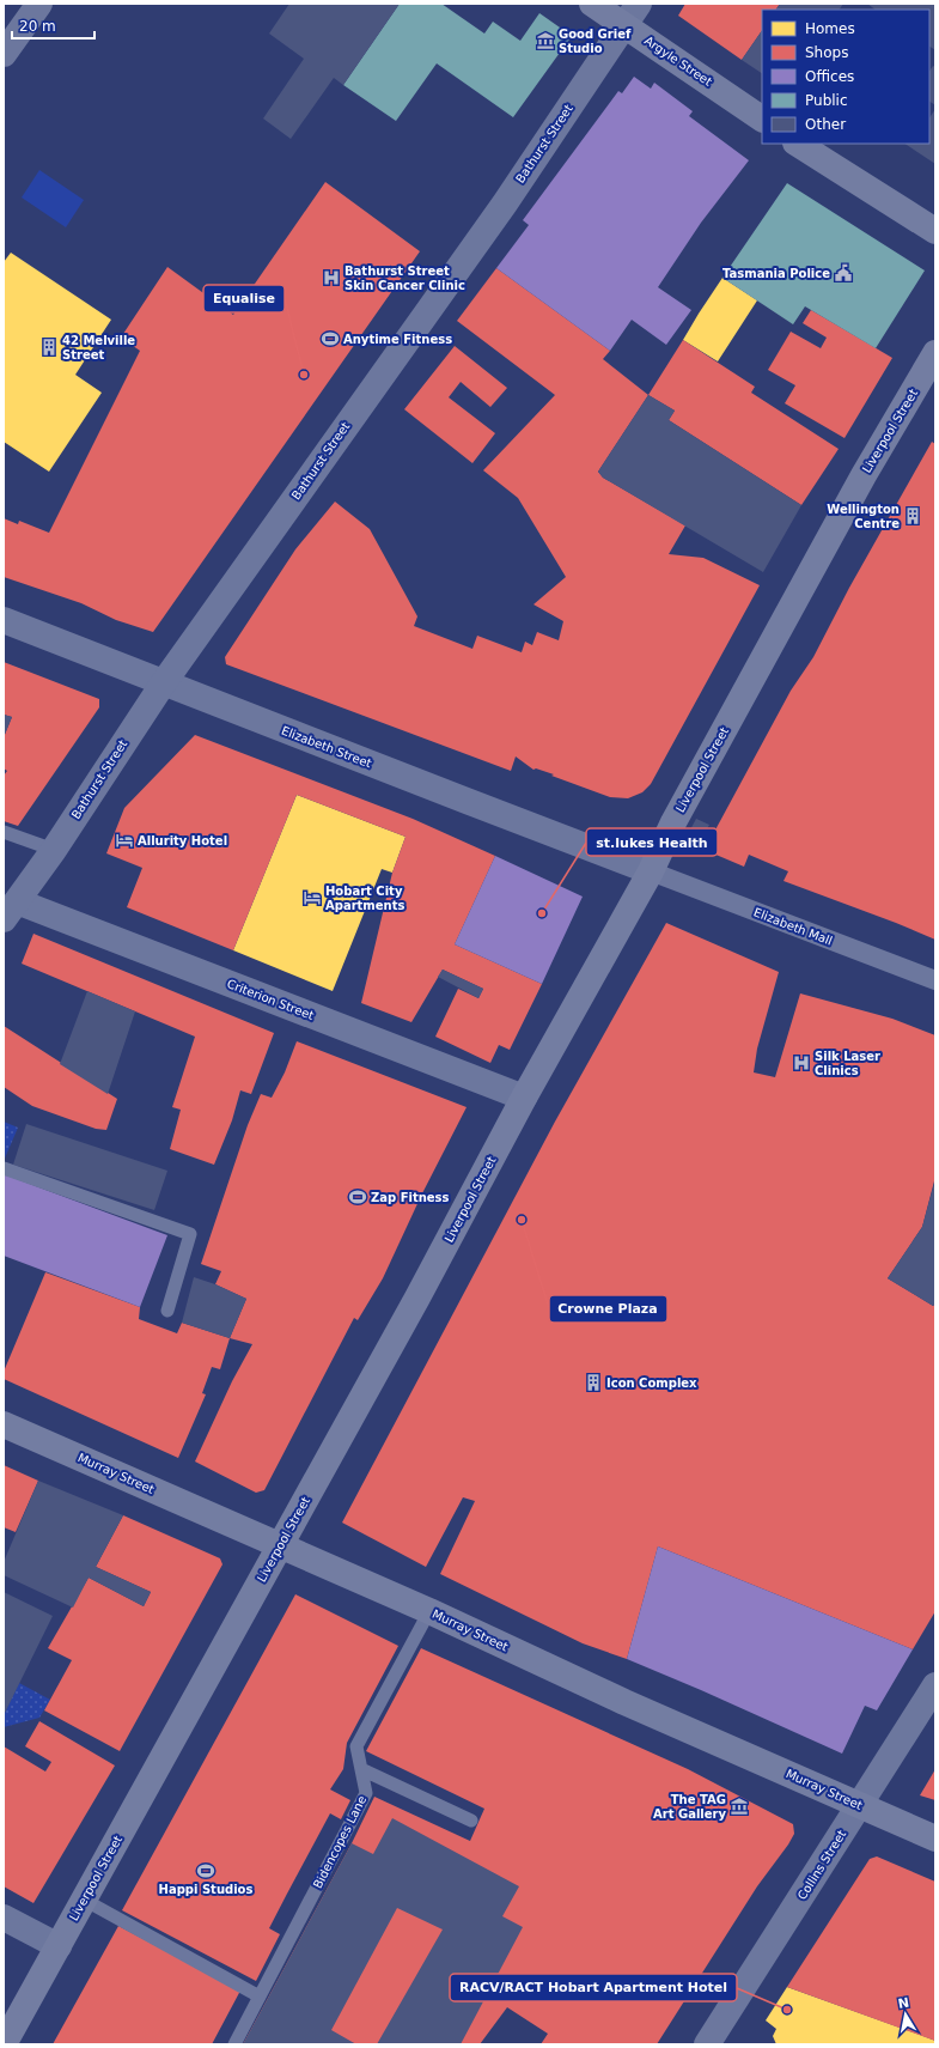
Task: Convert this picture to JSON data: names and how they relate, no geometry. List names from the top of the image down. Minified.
{"streets":{"main road":["Argyle Street","Liverpool Street","Murray Street"],"street":["Bathurst Street","Elizabeth Street","Elizabeth Mall","Criterion Street","Collins Street"],"lane":["Bidencopes Lane"]},"crossings":[["Argyle Street","Bathurst Street"],["Bathurst Street","Elizabeth Street"],["Bathurst Street","Criterion Street"],["Liverpool Street","Elizabeth Street"],["Liverpool Street","Elizabeth Mall"],["Liverpool Street","Criterion Street"],["Liverpool Street","Murray Street"],["Elizabeth Street","Elizabeth Mall"],["Murray Street","Bidencopes Lane"],["Murray Street","Collins Street"]],"places":{"museum":["Good Grief Studio","The TAG Art Gallery"],"public building":["Tasmania Police"],"hospital":["Bathurst Street Skin Cancer Clinic","Silk Laser Clinics"],"sports":["Anytime Fitness","Zap Fitness","Happi Studios"],"building":["42 Melville Street","Wellington Centre","Icon Complex"],"other":["Equalise","st.lukes Health","Crowne Plaza","RACV/RACT Hobart Apartment Hotel"],"hotel":["Allurity Hotel","Hobart City Apartments"]},"legend":["Homes","Shops","Offices","Public","Other"],"scale_bar":"20 m","north":"top"}
